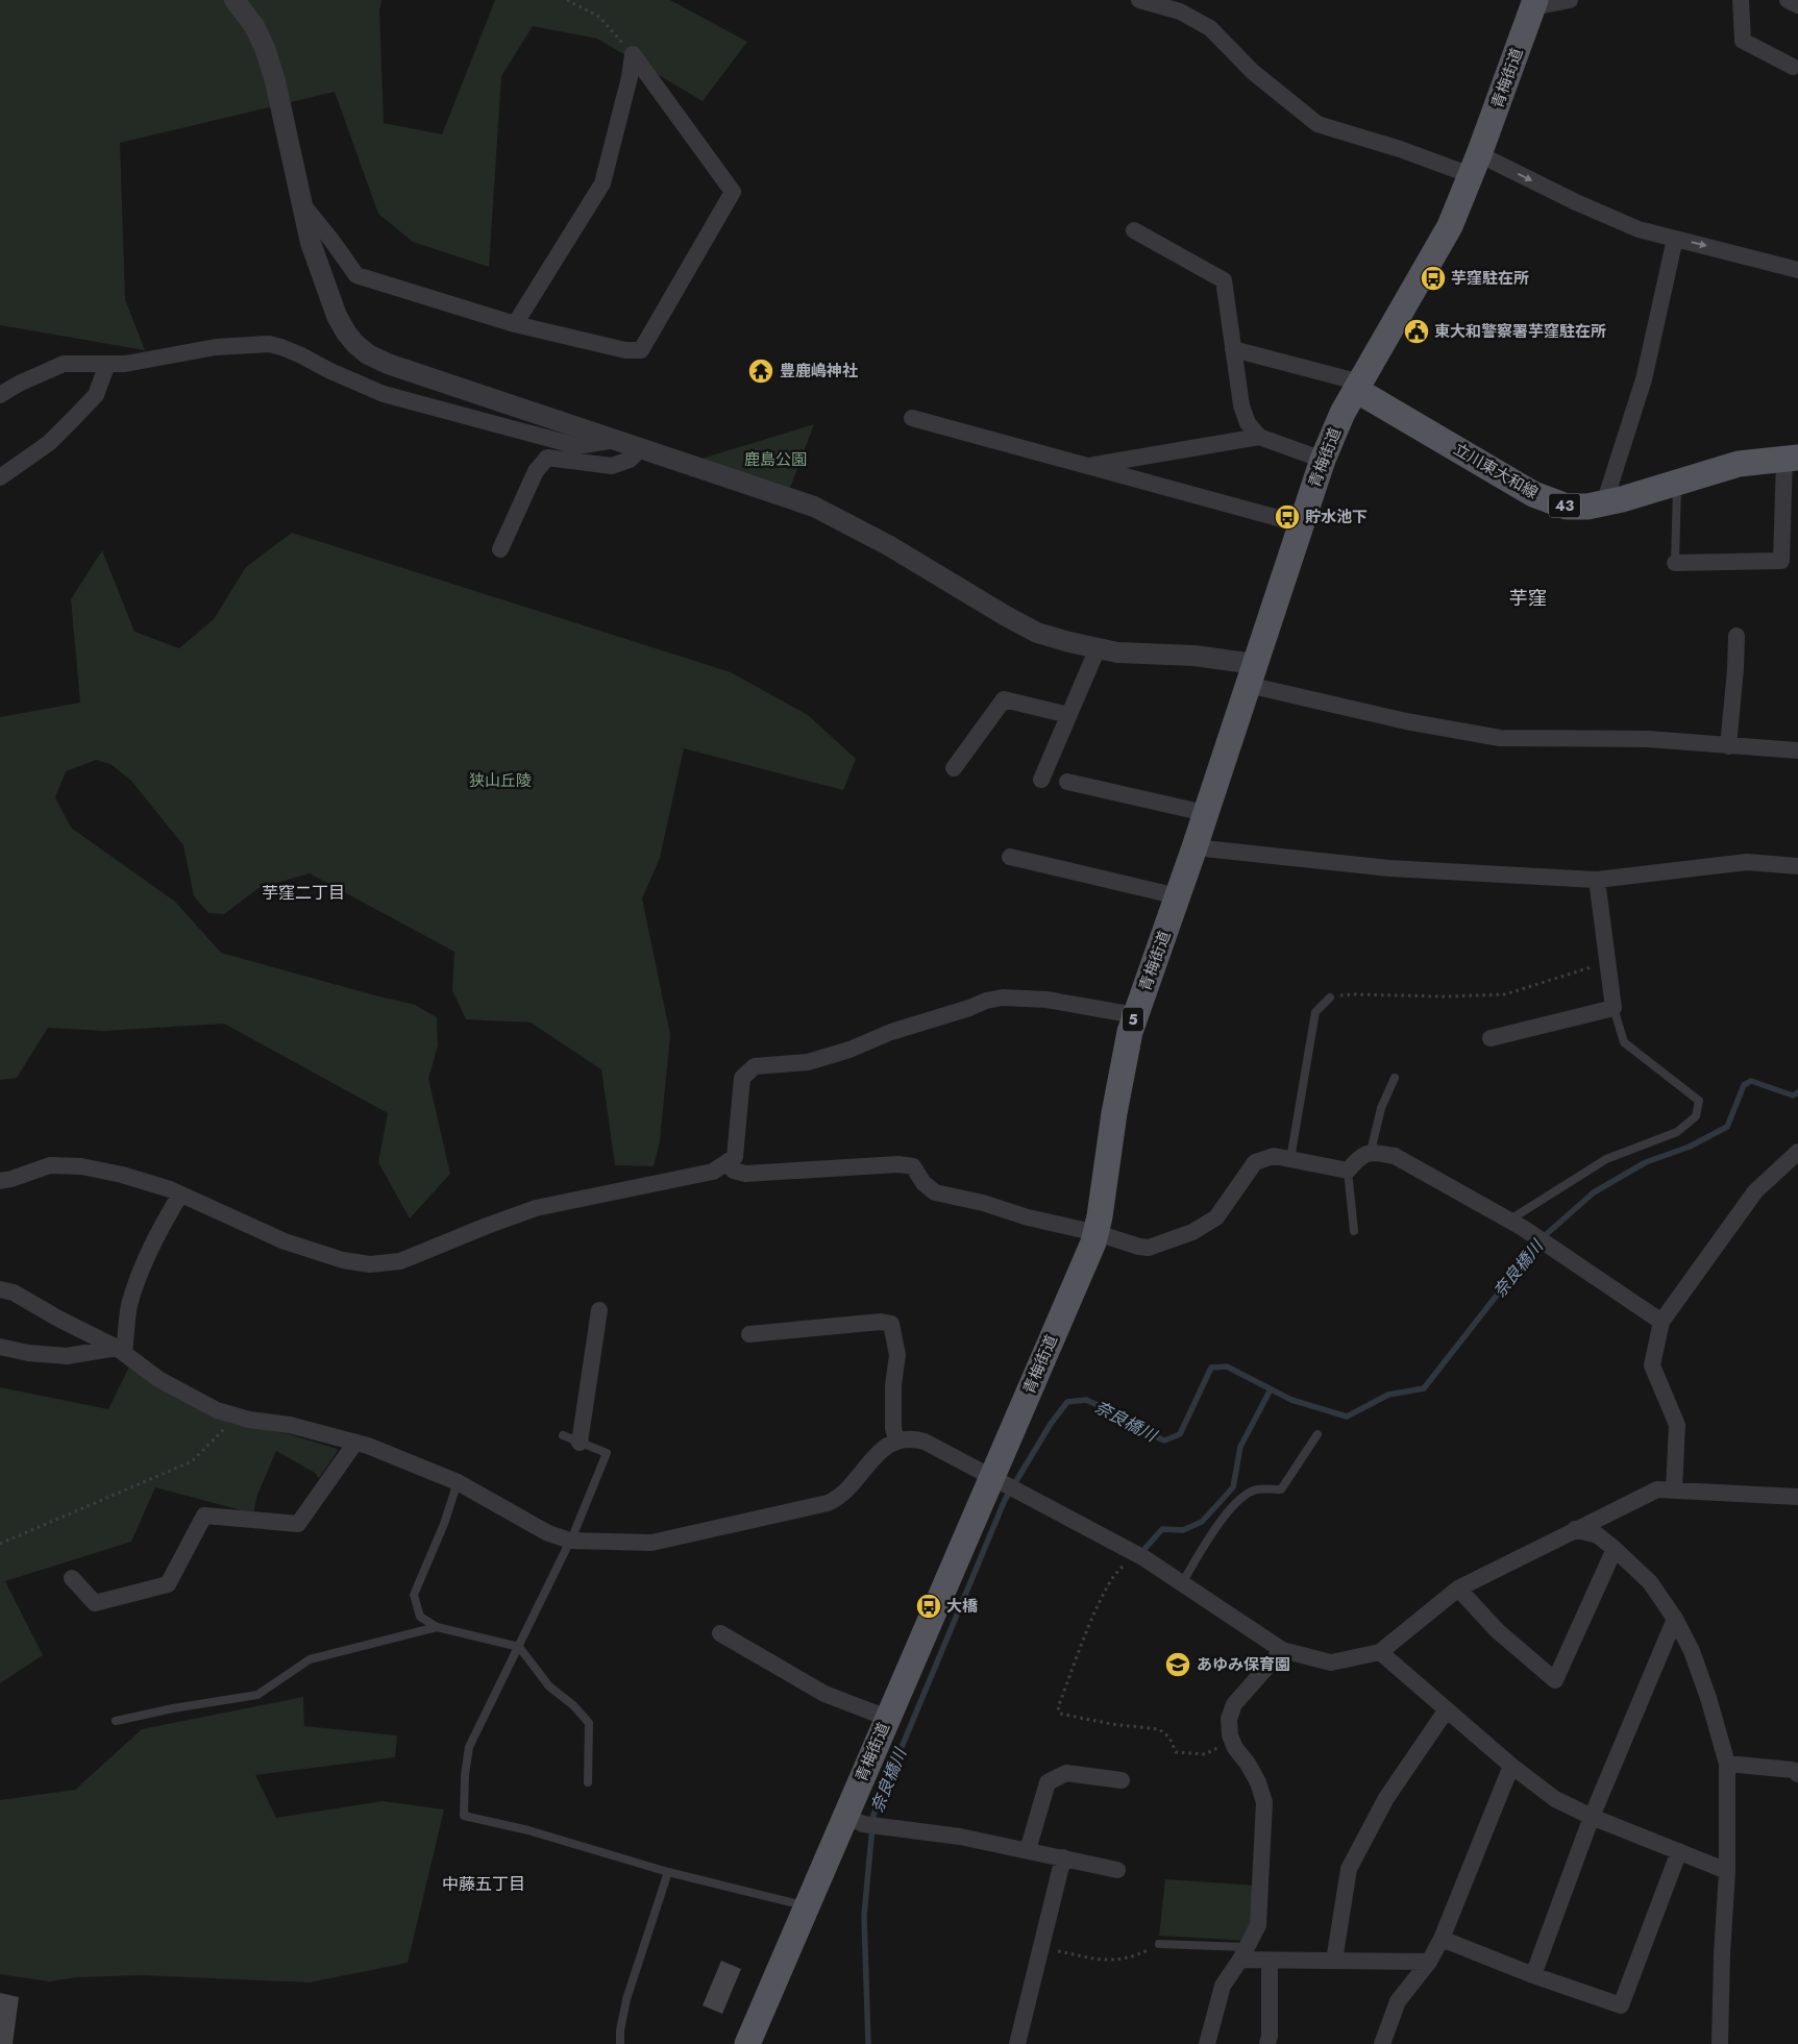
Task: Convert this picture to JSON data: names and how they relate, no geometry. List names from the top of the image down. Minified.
{"streets":{"main road":["青梅街道","立川東大和線","43","5"]},"crossings":[["青梅街道","立川東大和線"]],"districts":["芋窪","芋窪二丁目","中藤五丁目"],"water":["奈良橋川"],"parks":["鹿島公園","狭山丘陵"],"places":{"bus stop":["芋窪駐在所","貯水池下","大橋"],"public building":["東大和警察署芋窪駐在所"],"temple":["豊鹿嶋神社"],"school or university":["あゆみ保育園"]}}
